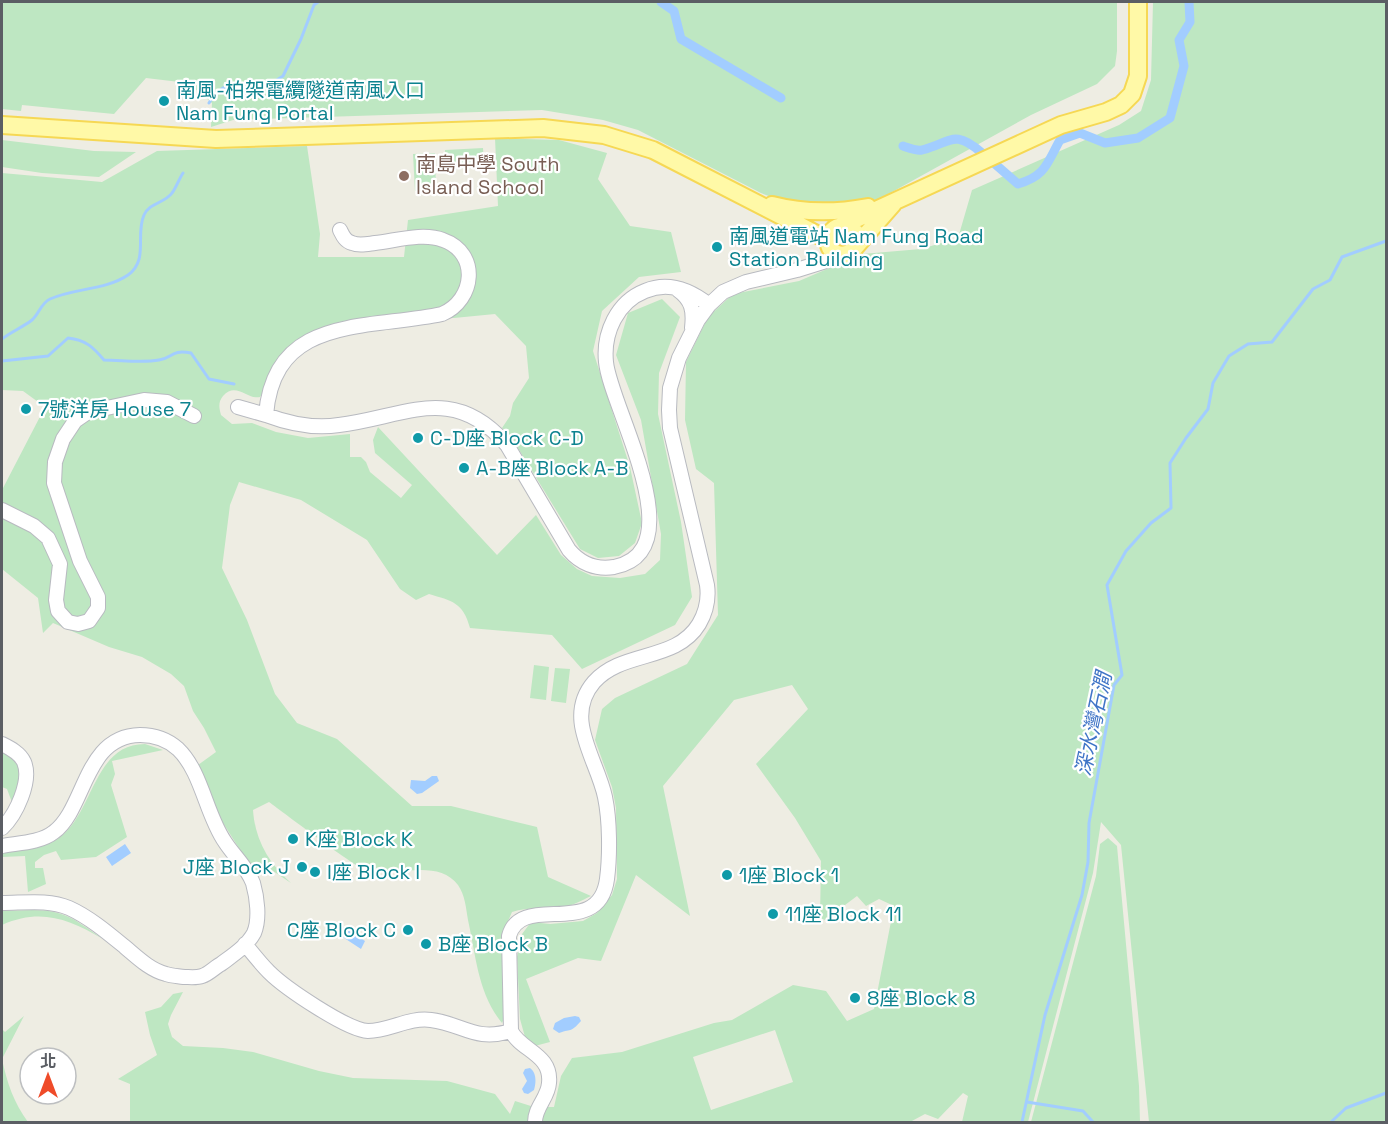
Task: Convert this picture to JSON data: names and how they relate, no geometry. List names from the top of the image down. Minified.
{"water":["深水灣石澗"],"places":["南風-柏架電纜隧道南風入口 Nam Fung Portal","南島中學 South Island School","南風道電站 Nam Fung Road Station Building","7號洋房 House 7","C-D座 Block C-D","A-B座 Block A-B","K座 Block K","J座 Block J","I座 Block I","1座 Block 1","11座 Block 11","C座 Block C","B座 Block B","8座 Block 8"],"north":"top"}
